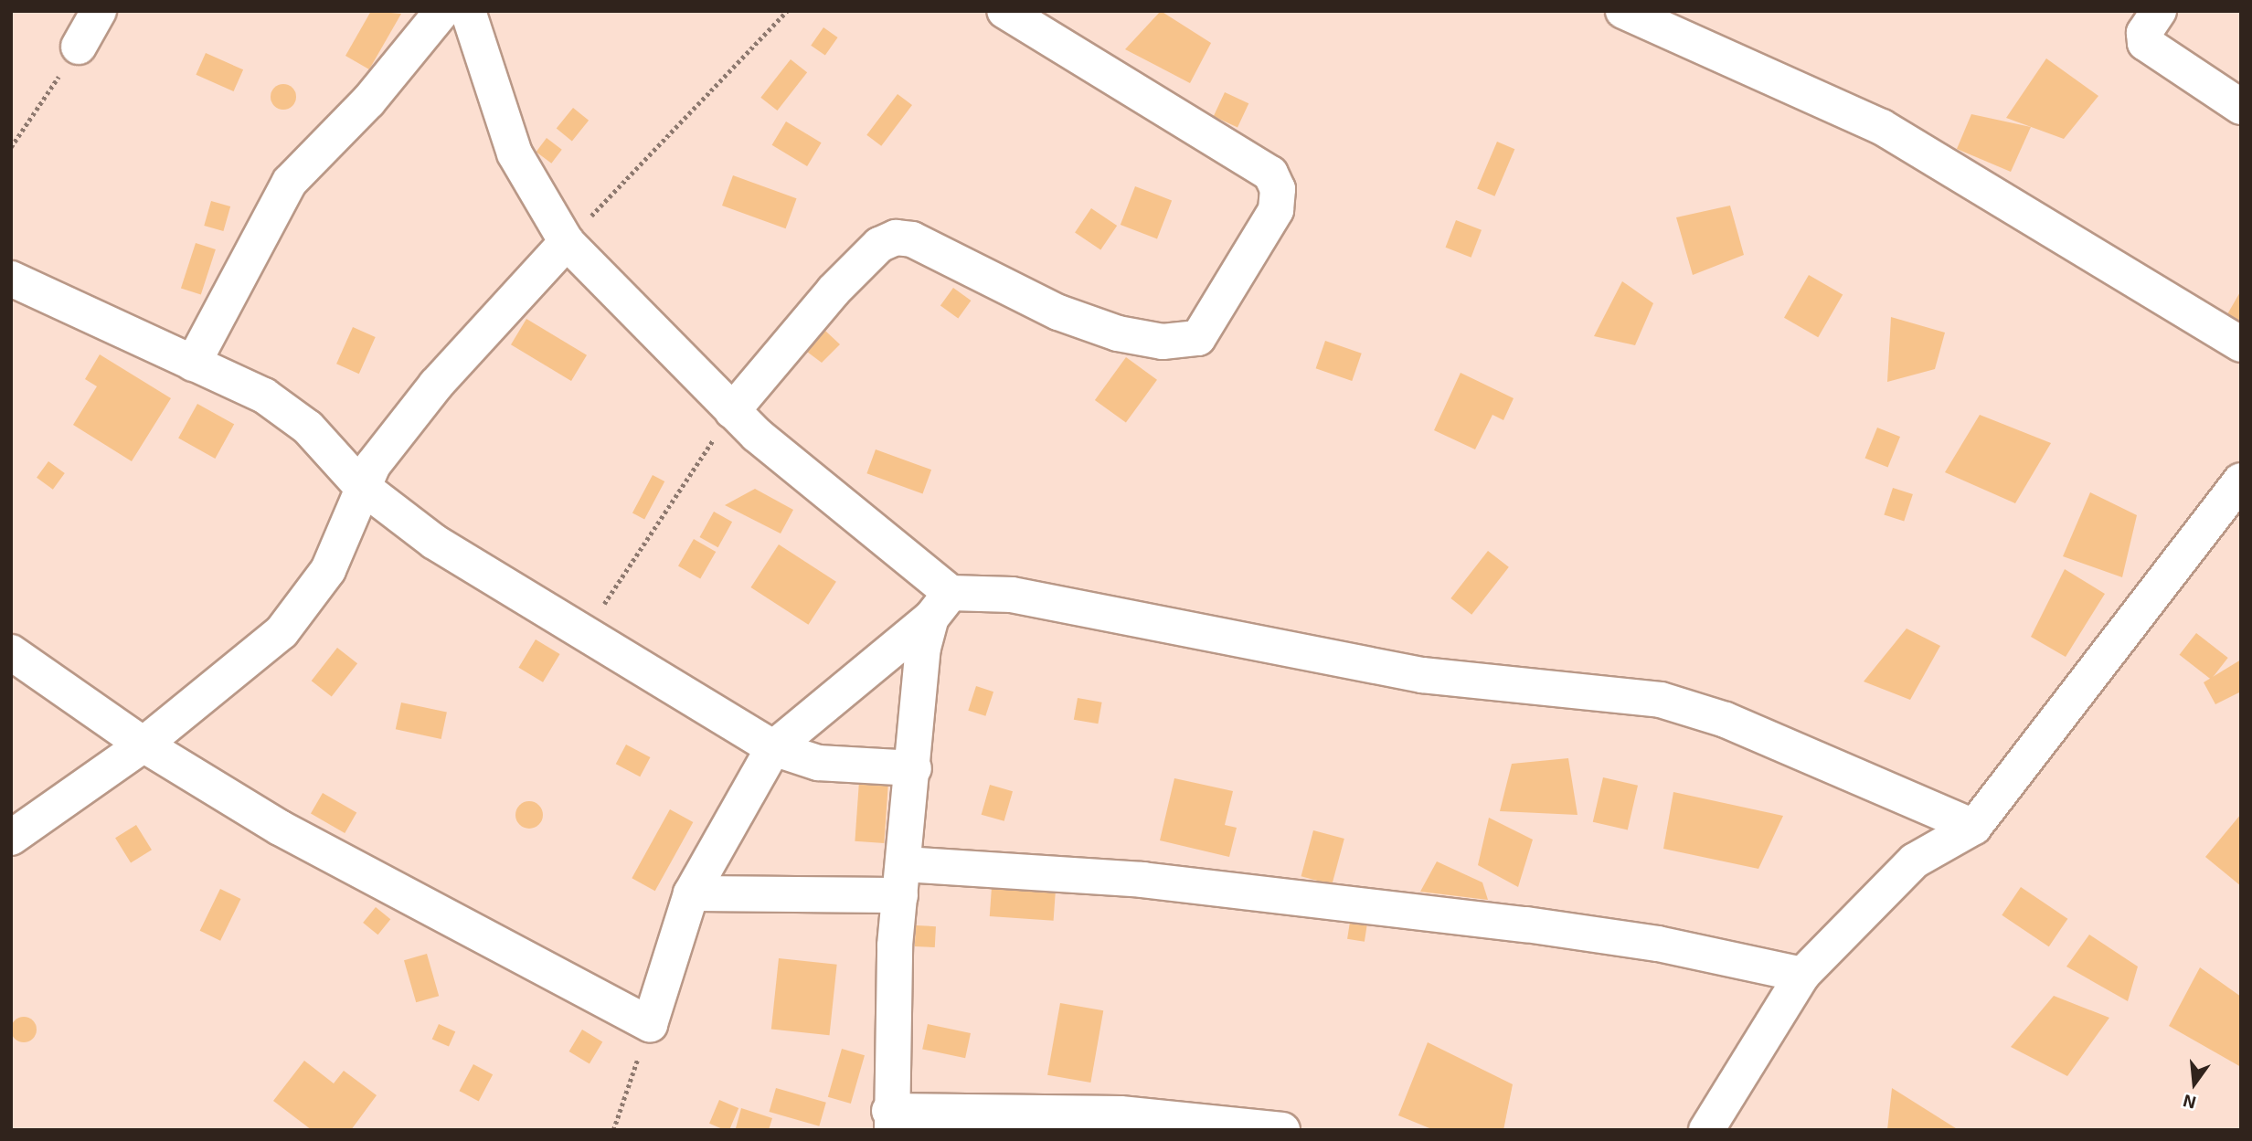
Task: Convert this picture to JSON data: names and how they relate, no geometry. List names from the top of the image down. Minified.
{"north":"bottom"}
